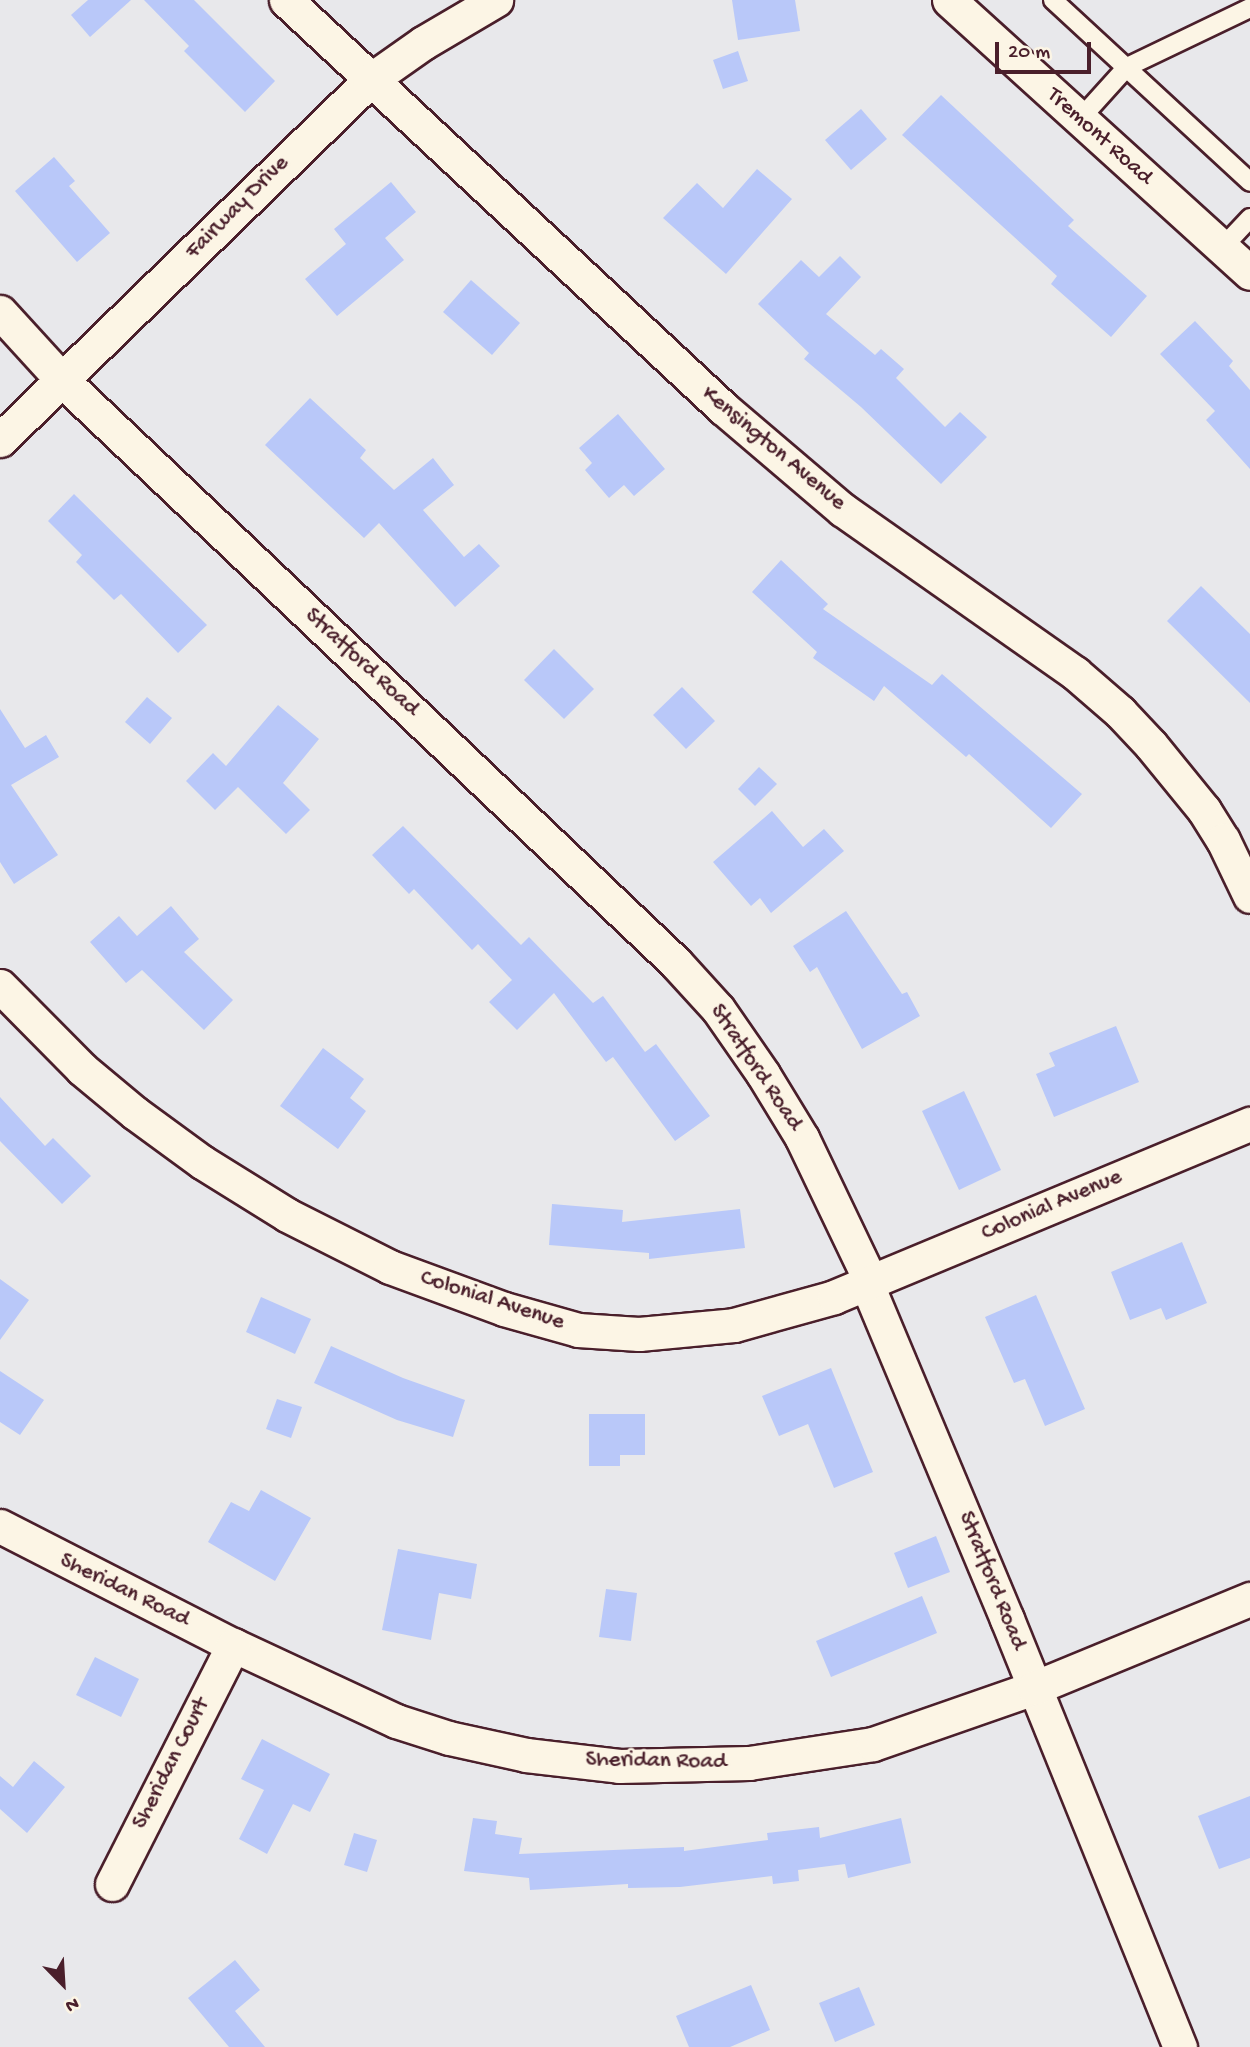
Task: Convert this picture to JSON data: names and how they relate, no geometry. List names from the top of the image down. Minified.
{"streets":{"street":["Tremont Road","Fairway Drive","Kensington Avenue","Stratford Road","Colonial Avenue","Sheridan Road","Sheridan Court"]},"crossings":[["Fairway Drive","Kensington Avenue"],["Fairway Drive","Stratford Road"],["Stratford Road","Colonial Avenue"],["Stratford Road","Sheridan Road"],["Sheridan Road","Sheridan Court"]],"scale_bar":"20 m","north":"bottom right"}
